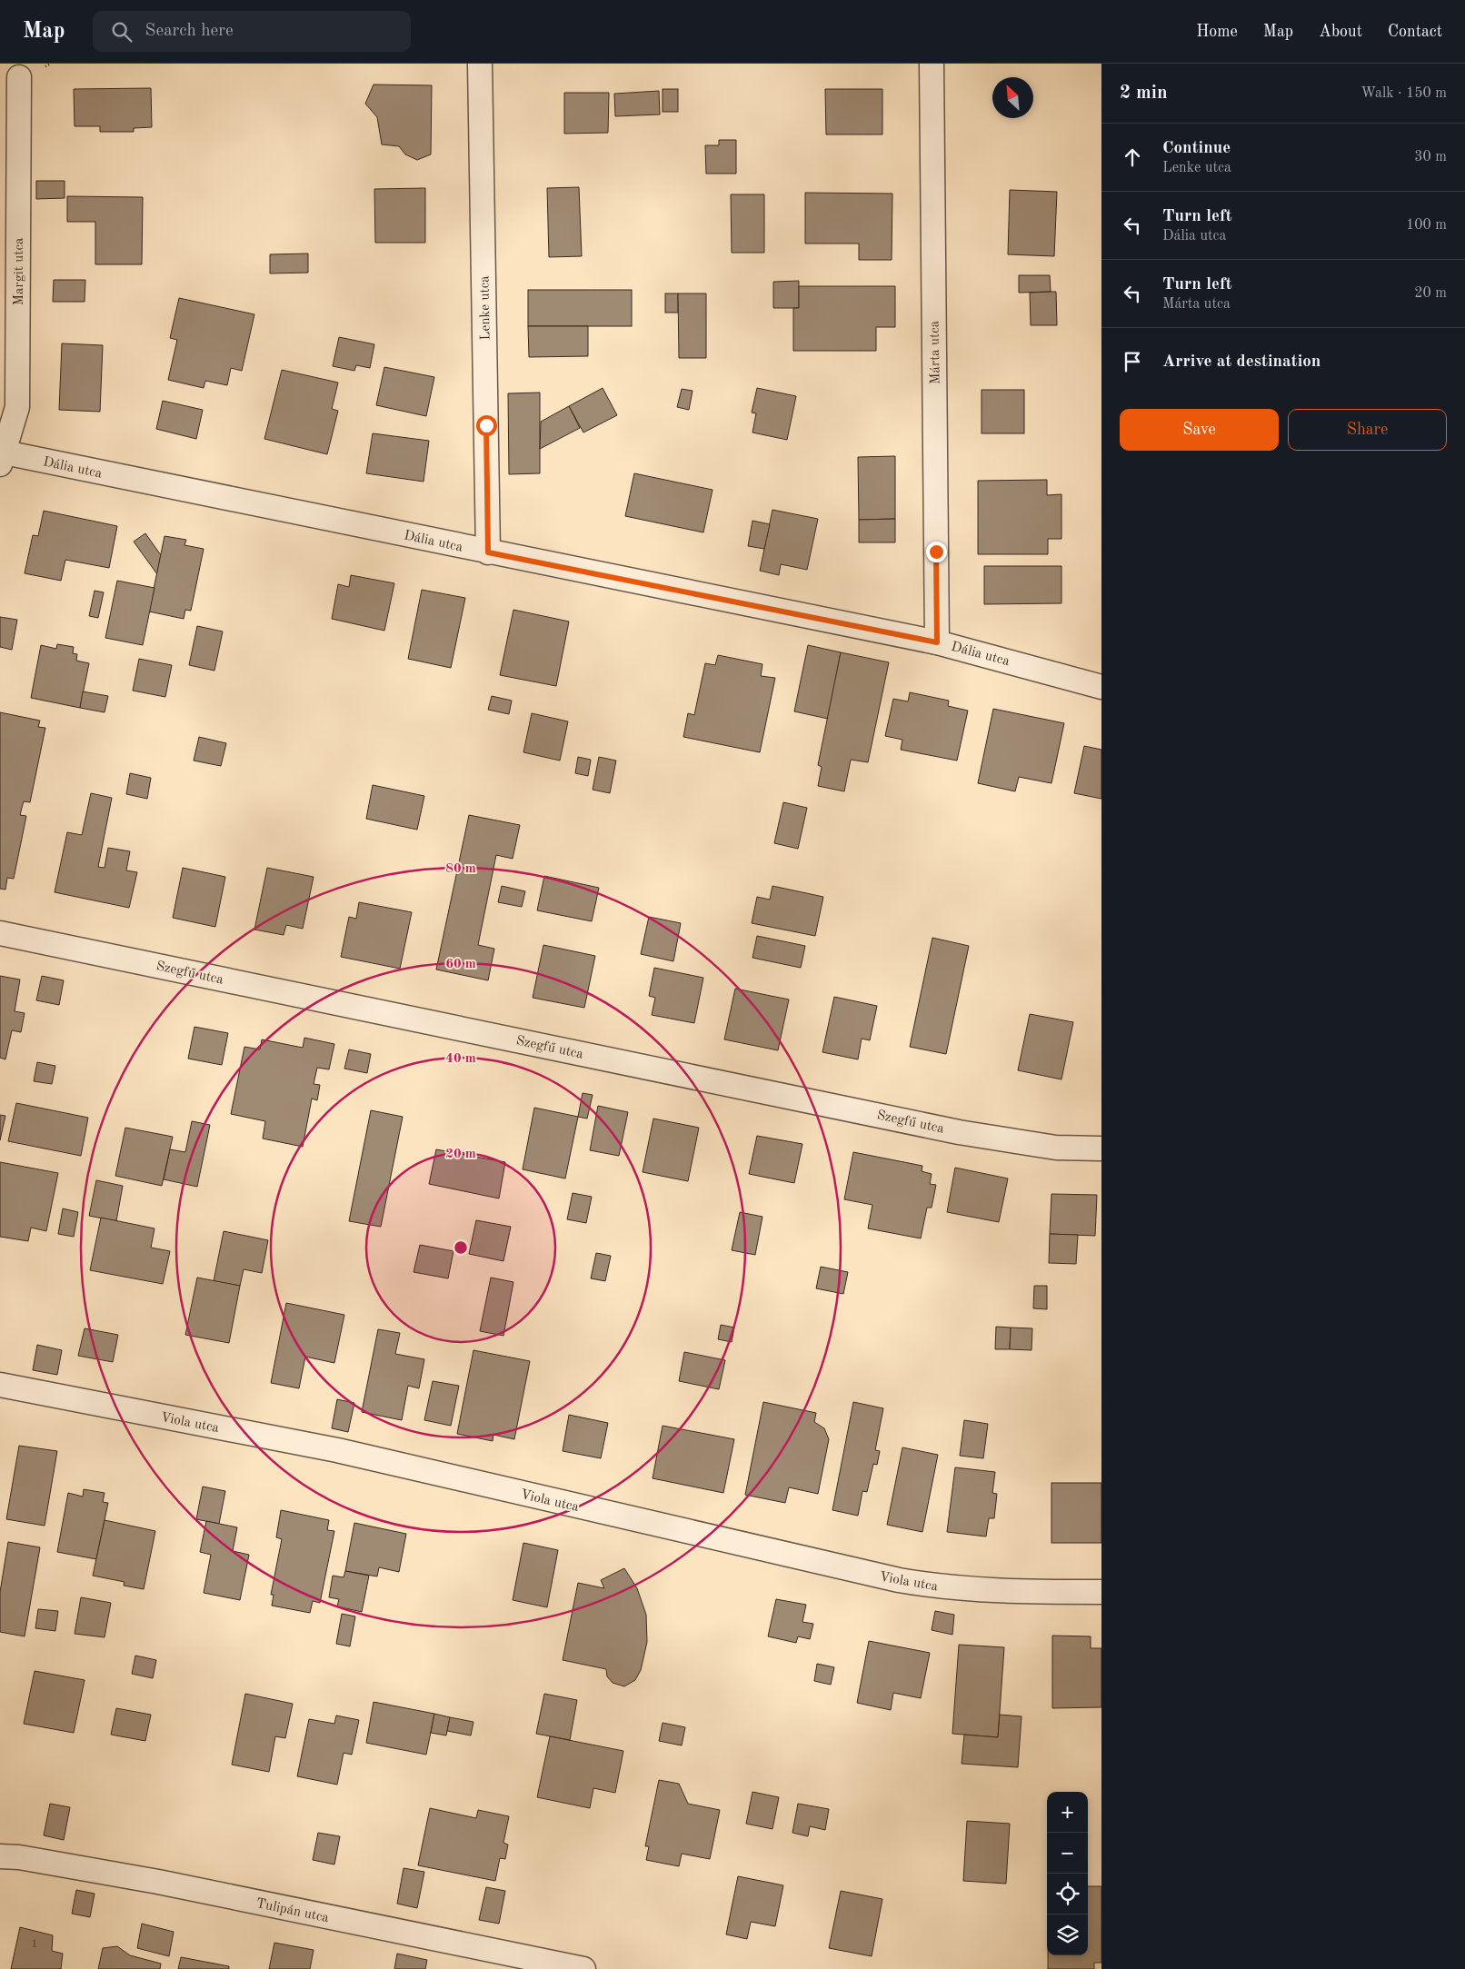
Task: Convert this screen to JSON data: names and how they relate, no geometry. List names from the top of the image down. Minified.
{"streets":{"street":["Margit utca","Lenke utca","Márta utca","Dália utca","Szegfű utca","Viola utca","Tulipán utca"]},"crossings":[["Margit utca","Dália utca"],["Lenke utca","Dália utca"],["Márta utca","Dália utca"]],"house_numbers":["1"],"north":"top left","page":{"header":"Map","search":"Search here","nav":["Home","Map","About","Contact"],"heading":["2 min","Walk · 150 m"],"list":[["Continue","Lenke utca","30 m"],["Turn left","Dália utca","100 m"],["Turn left","Márta utca","20 m"],"Arrive at destination"],"buttons":["Save","Share"],"map_buttons":["+","−"]},"rings":["80 m","60 m","40 m","20 m"]}
